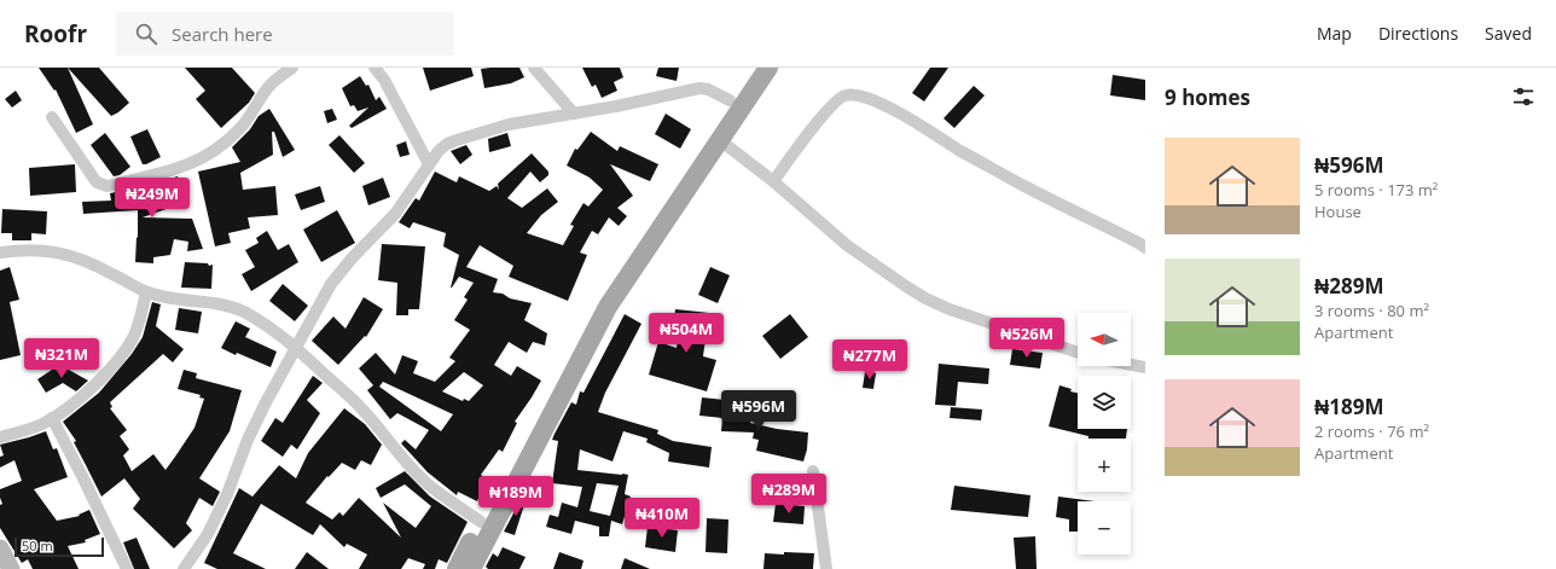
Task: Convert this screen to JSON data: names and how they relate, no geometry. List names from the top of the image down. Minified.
{"scale_bar":"50 m","north":"left","page":{"header":"Roofr","search":"Search here","nav":["Map","Directions","Saved"],"heading":"9 homes","list":[{"name":"₦596M","note":"5 rooms · 173 m² · House"},{"name":"₦289M","note":"3 rooms · 80 m² · Apartment"},{"name":"₦189M","note":"2 rooms · 76 m² · Apartment"}],"price":["₦249M","₦504M","₦526M","₦321M","₦277M","₦596M","₦289M","₦189M","₦410M"],"map_buttons":["+","−"],"scale":"50 m"}}
